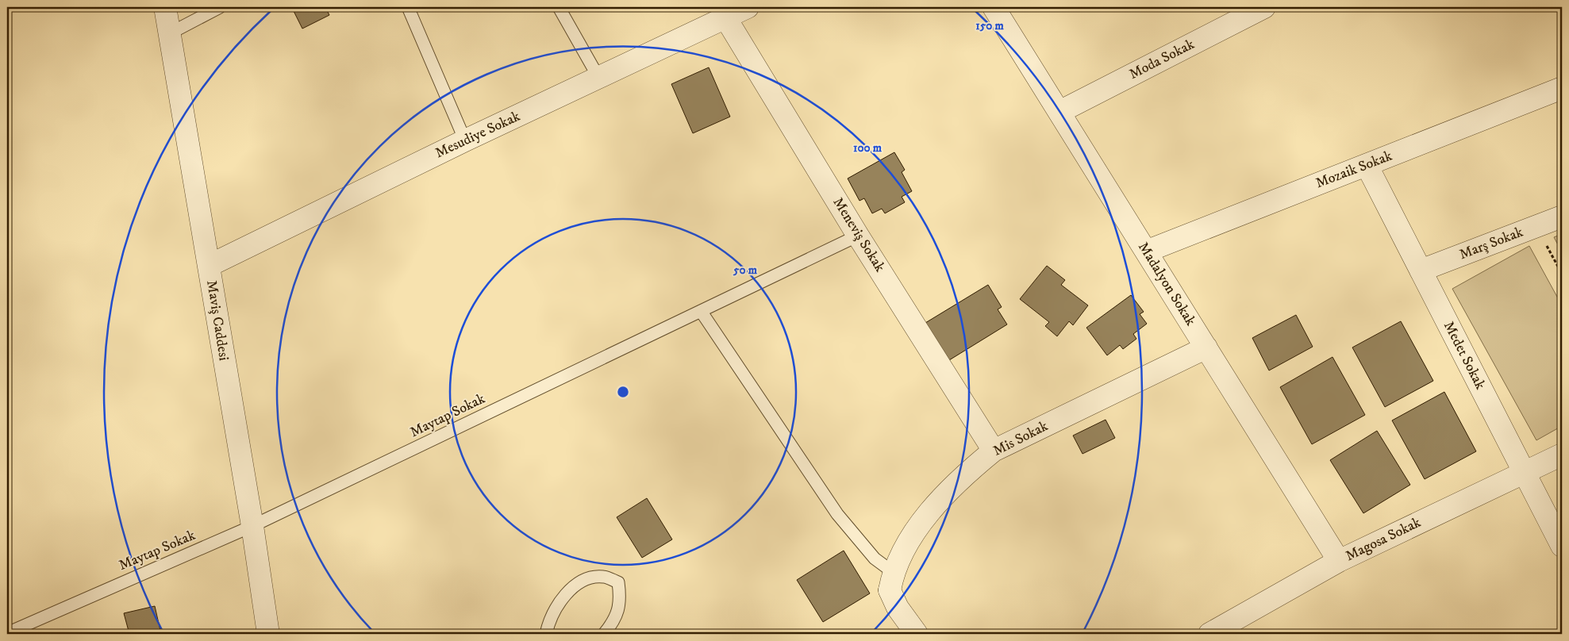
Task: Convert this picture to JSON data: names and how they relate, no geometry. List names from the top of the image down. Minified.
{"streets":{"street":["Moda Sokak","Mesudiye Sokak","Mozaik Sokak","Meneviş Sokak","Marş Sokak","Madalyon Sokak","Maviş Caddesi","Medet Sokak","Mis Sokak","Magosa Sokak"],"lane":["Maytap Sokak"]},"crossings":[["Moda Sokak","Madalyon Sokak"],["Mesudiye Sokak","Meneviş Sokak"],["Mesudiye Sokak","Maviş Caddesi"],["Mozaik Sokak","Madalyon Sokak"],["Mozaik Sokak","Medet Sokak"],["Meneviş Sokak","Maytap Sokak"],["Meneviş Sokak","Mis Sokak"],["Marş Sokak","Medet Sokak"],["Madalyon Sokak","Mis Sokak"],["Madalyon Sokak","Magosa Sokak"],["Maviş Caddesi","Maytap Sokak"],["Medet Sokak","Magosa Sokak"]],"rings":["150 m","100 m","50 m"]}
